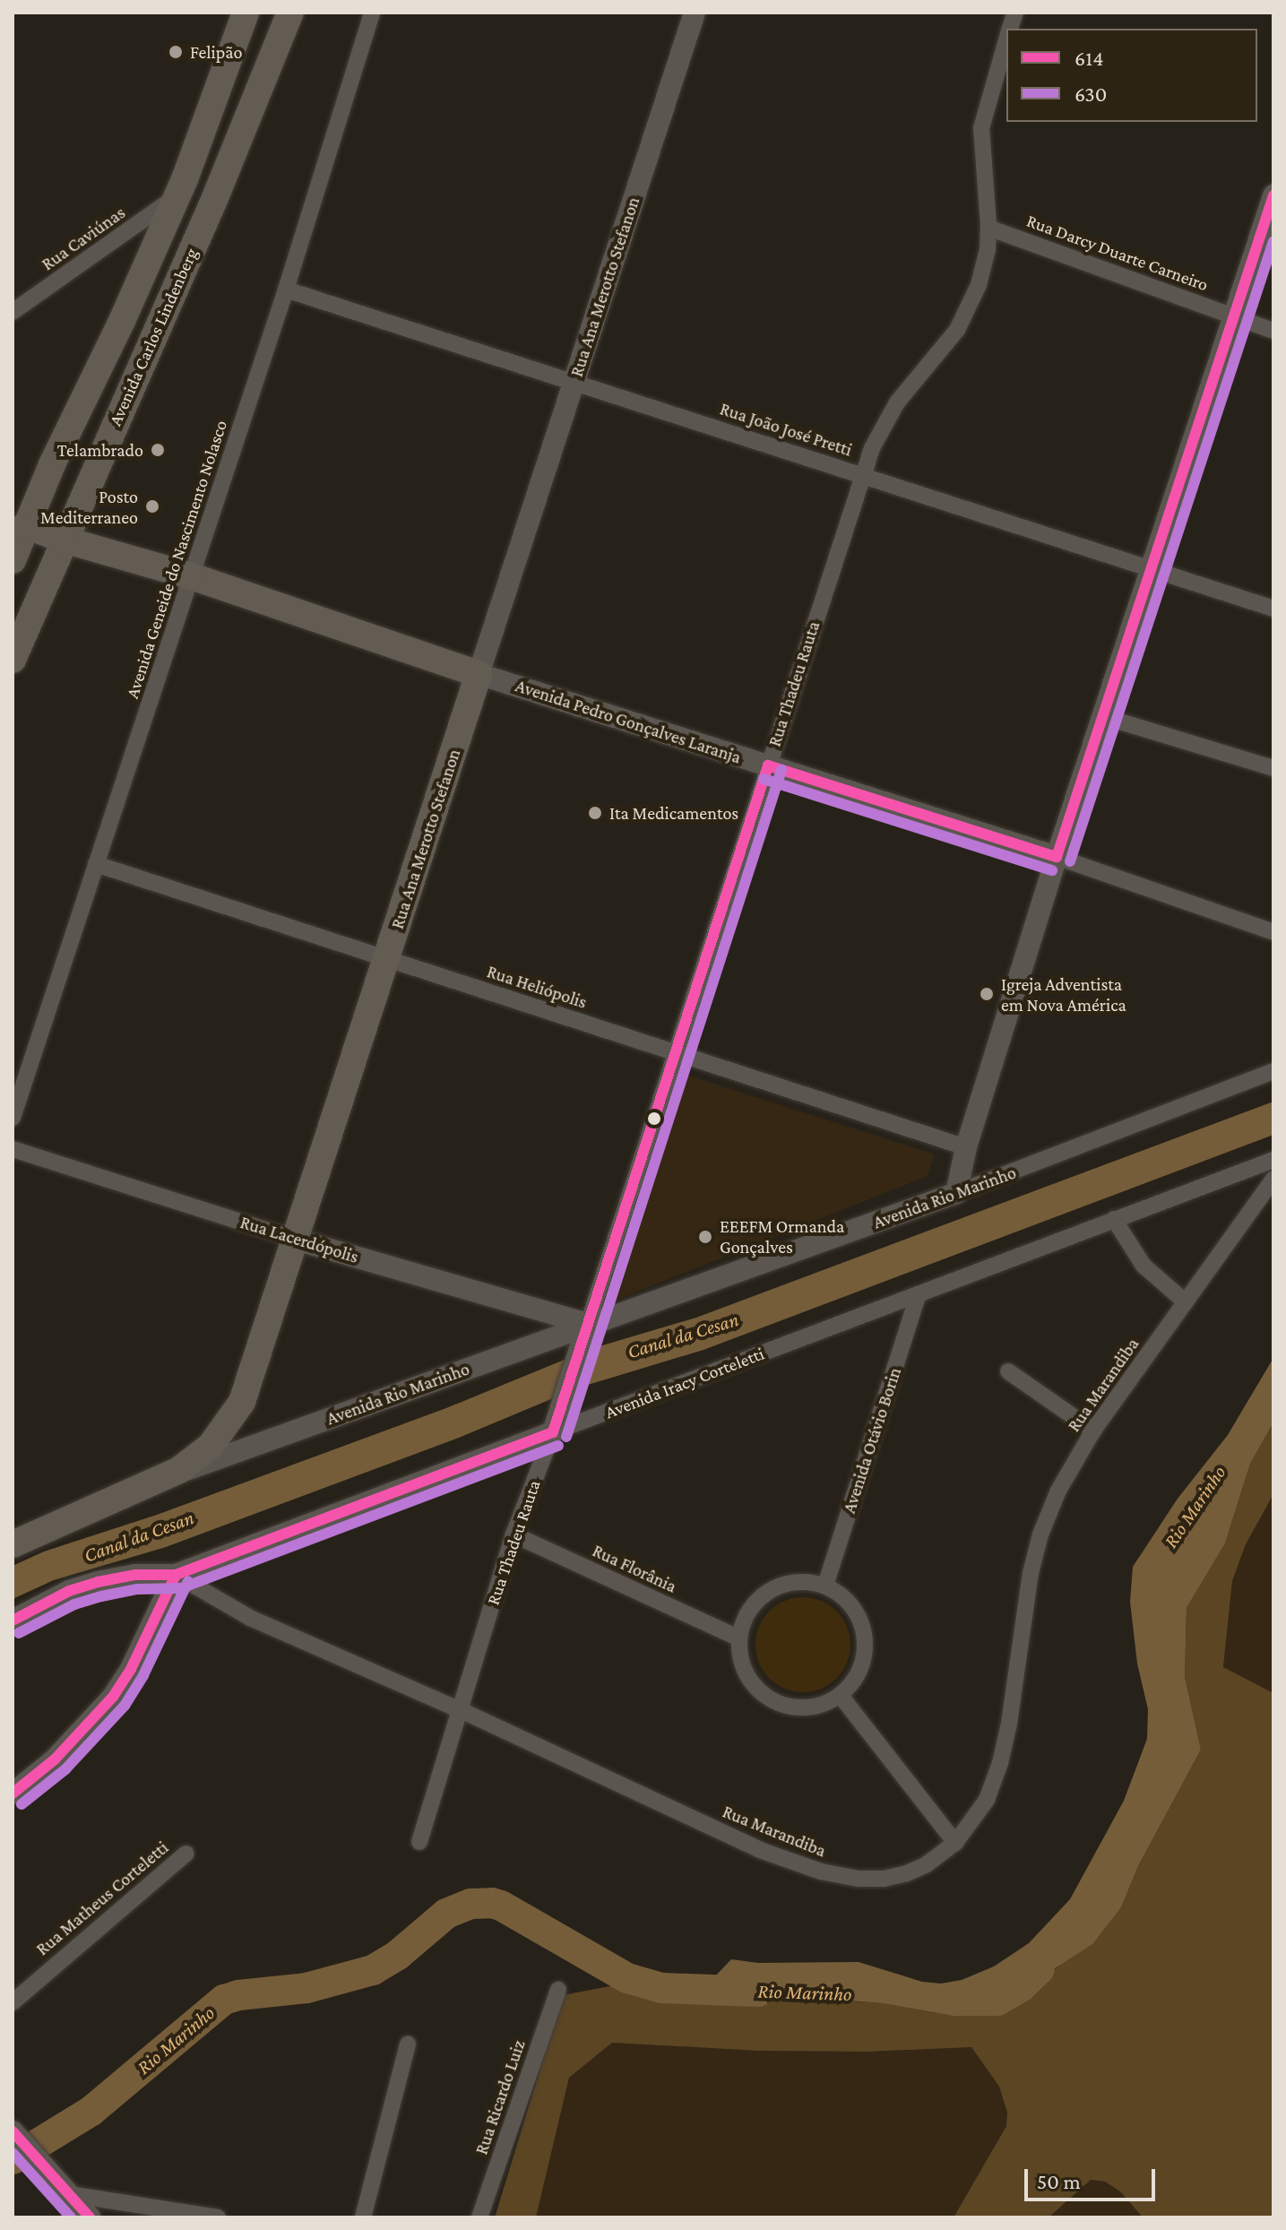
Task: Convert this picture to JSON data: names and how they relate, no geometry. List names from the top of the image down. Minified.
{"streets":{"main road":["Rua Ana Merotto Stefanon","Avenida Carlos Lindenberg","Avenida Pedro Gonçalves Laranja"],"street":["Rua Caviúnas","Rua Darcy Duarte Carneiro","Rua João José Pretti","Avenida Geneide do Nascimento Nolasco","Rua Thadeu Rauta","Rua Heliópolis","Avenida Rio Marinho","Rua Lacerdópolis","Avenida Iracy Corteletti","Rua Marandiba","Avenida Otávio Borin","Rua Florânia","Rua Matheus Corteletti","Rua Ricardo Luiz"]},"crossings":[["Rua Caviúnas","Avenida Carlos Lindenberg"],["Rua Darcy Duarte Carneiro","Rua Thadeu Rauta"],["Rua Ana Merotto Stefanon","Rua João José Pretti"],["Rua Ana Merotto Stefanon","Avenida Pedro Gonçalves Laranja"],["Rua Ana Merotto Stefanon","Rua Heliópolis"],["Rua Ana Merotto Stefanon","Avenida Rio Marinho"],["Rua Ana Merotto Stefanon","Rua Lacerdópolis"],["Avenida Carlos Lindenberg","Avenida Pedro Gonçalves Laranja"],["Rua João José Pretti","Avenida Geneide do Nascimento Nolasco"],["Rua João José Pretti","Rua Thadeu Rauta"],["Avenida Geneide do Nascimento Nolasco","Avenida Pedro Gonçalves Laranja"],["Avenida Geneide do Nascimento Nolasco","Rua Heliópolis"],["Rua Thadeu Rauta","Avenida Pedro Gonçalves Laranja"],["Rua Thadeu Rauta","Rua Heliópolis"],["Rua Thadeu Rauta","Avenida Rio Marinho"],["Rua Thadeu Rauta","Rua Lacerdópolis"],["Rua Thadeu Rauta","Avenida Iracy Corteletti"],["Rua Thadeu Rauta","Rua Marandiba"],["Rua Thadeu Rauta","Rua Florânia"],["Avenida Rio Marinho","Rua Lacerdópolis"],["Avenida Iracy Corteletti","Rua Marandiba"],["Avenida Iracy Corteletti","Avenida Otávio Borin"],["Avenida Otávio Borin","Rua Florânia"]],"water":["Canal da Cesan","Rio Marinho"],"places":["Felipão","Telambrado","Posto Mediterraneo","Ita Medicamentos","Igreja Adventista em Nova América","EEEFM Ormanda Gonçalves"],"lines":["transit line 614","transit line 630"],"legend":["614","630"],"scale_bar":"50 m"}
